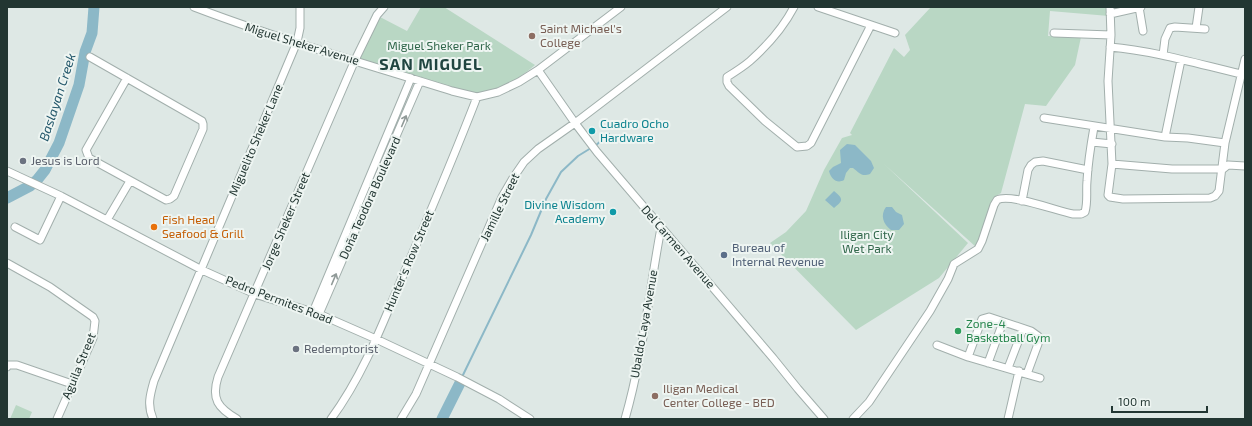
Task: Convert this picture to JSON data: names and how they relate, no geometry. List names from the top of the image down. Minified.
{"streets":{"street":["Miguel Sheker Avenue","Miguelito Sheker Lane","Doña Teodora Boulevard","Jamille Street","Jorge Sheker Street","Del Carmen Avenue","Hunter's Row Street","Pedro Permites Road","Ubaldo Laya Avenue","Aguila Street"]},"crossings":[["Miguel Sheker Avenue","Miguelito Sheker Lane"],["Miguel Sheker Avenue","Doña Teodora Boulevard"],["Miguel Sheker Avenue","Jorge Sheker Street"],["Miguel Sheker Avenue","Del Carmen Avenue"],["Miguel Sheker Avenue","Hunter's Row Street"],["Miguelito Sheker Lane","Pedro Permites Road"],["Doña Teodora Boulevard","Pedro Permites Road"],["Jamille Street","Del Carmen Avenue"],["Jamille Street","Pedro Permites Road"],["Jorge Sheker Street","Pedro Permites Road"],["Del Carmen Avenue","Ubaldo Laya Avenue"],["Hunter's Row Street","Pedro Permites Road"]],"districts":["SAN MIGUEL"],"water":["Baslayan Creek"],"parks":["Miguel Sheker Park","Iligan City Wet Park"],"places":["Saint Michael's College","Cuadro Ocho Hardware","Jesus is Lord","Divine Wisdom Academy","Fish Head Seafood & Grill","Bureau of Internal Revenue","Zone-4 Basketball Gym","Redemptorist","Iligan Medical Center College - BED"],"scale_bar":"100 m"}
